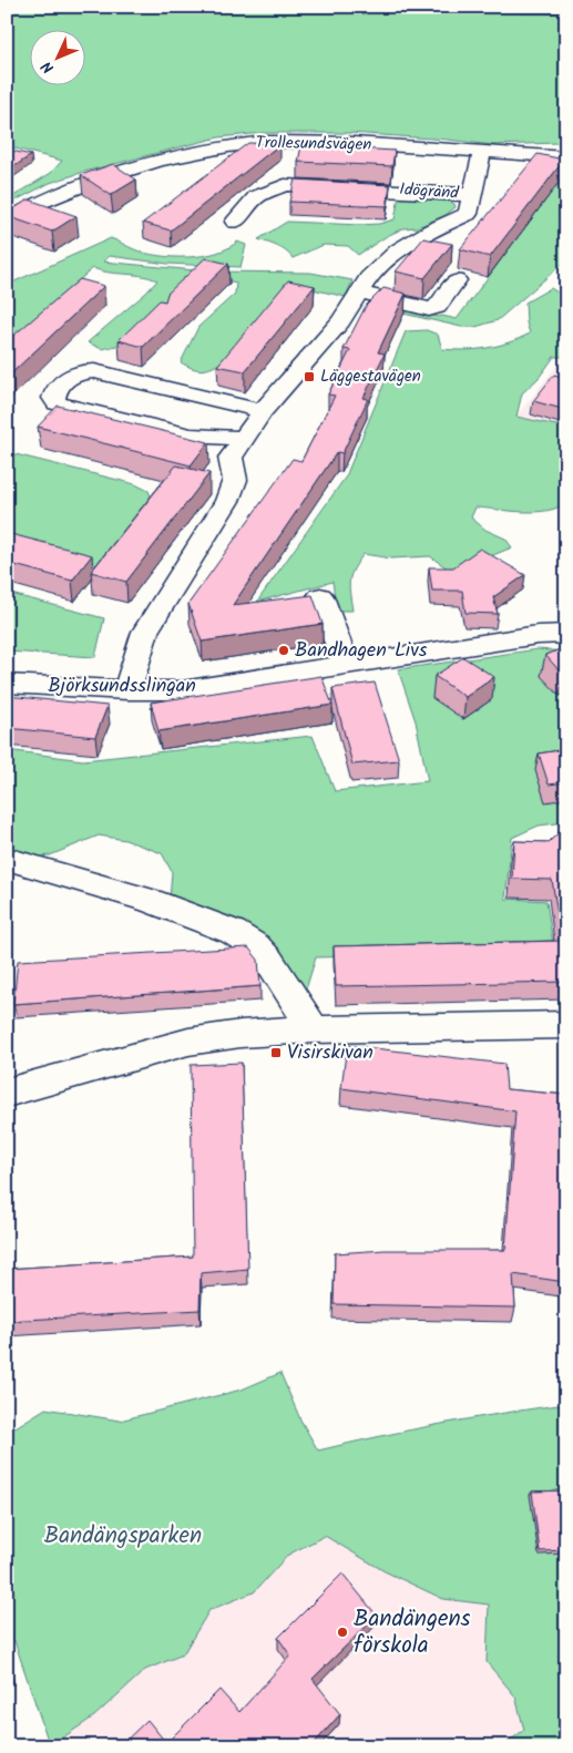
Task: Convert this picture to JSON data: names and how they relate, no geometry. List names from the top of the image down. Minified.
{"streets":{"street":["Trollesundsvägen","Idögränd","Björksundsslingan"]},"parks":["Bandängsparken"],"places":{"transit":["Läggestavägen","Visirskivan"],"other":["Bandhagen Livs","Bandängens förskola"]},"north":"bottom left"}
